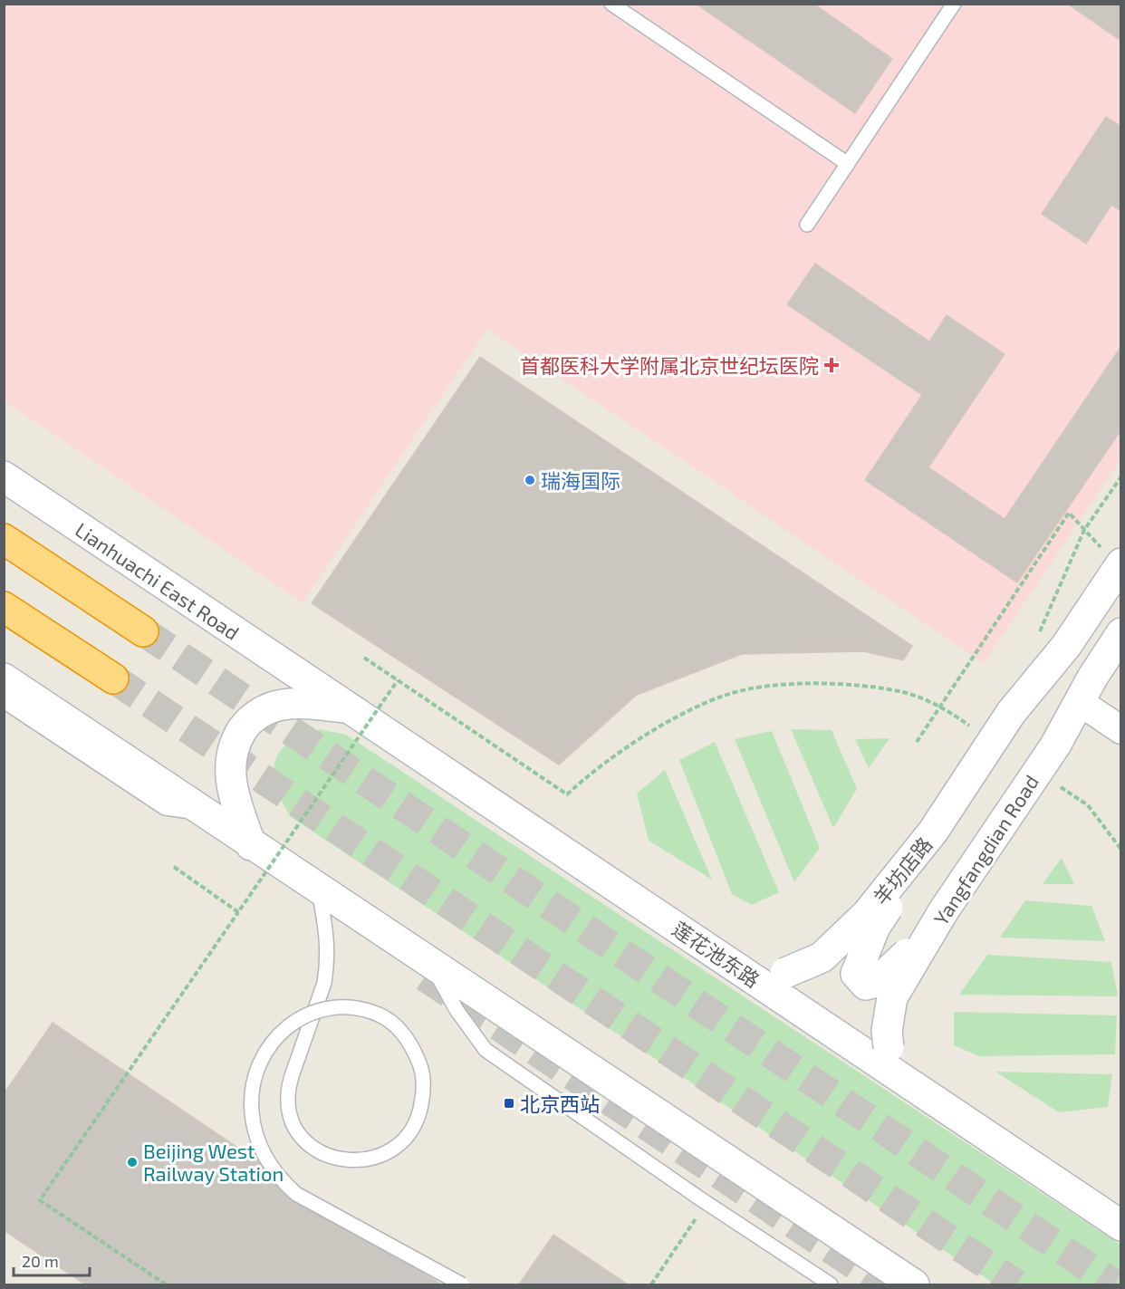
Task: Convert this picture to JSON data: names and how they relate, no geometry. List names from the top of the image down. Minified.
{"streets":{"street":["Yangfangdian Road","羊坊店路","莲花池东路"]},"crossings":[["Yangfangdian Road","莲花池东路"],["羊坊店路","莲花池东路"]],"places":{"health":["首都医科大学附属北京世纪坛医院"],"other":["瑞海国际","Beijing West Railway Station"],"transit":["北京西站"]},"scale_bar":"20 m"}
